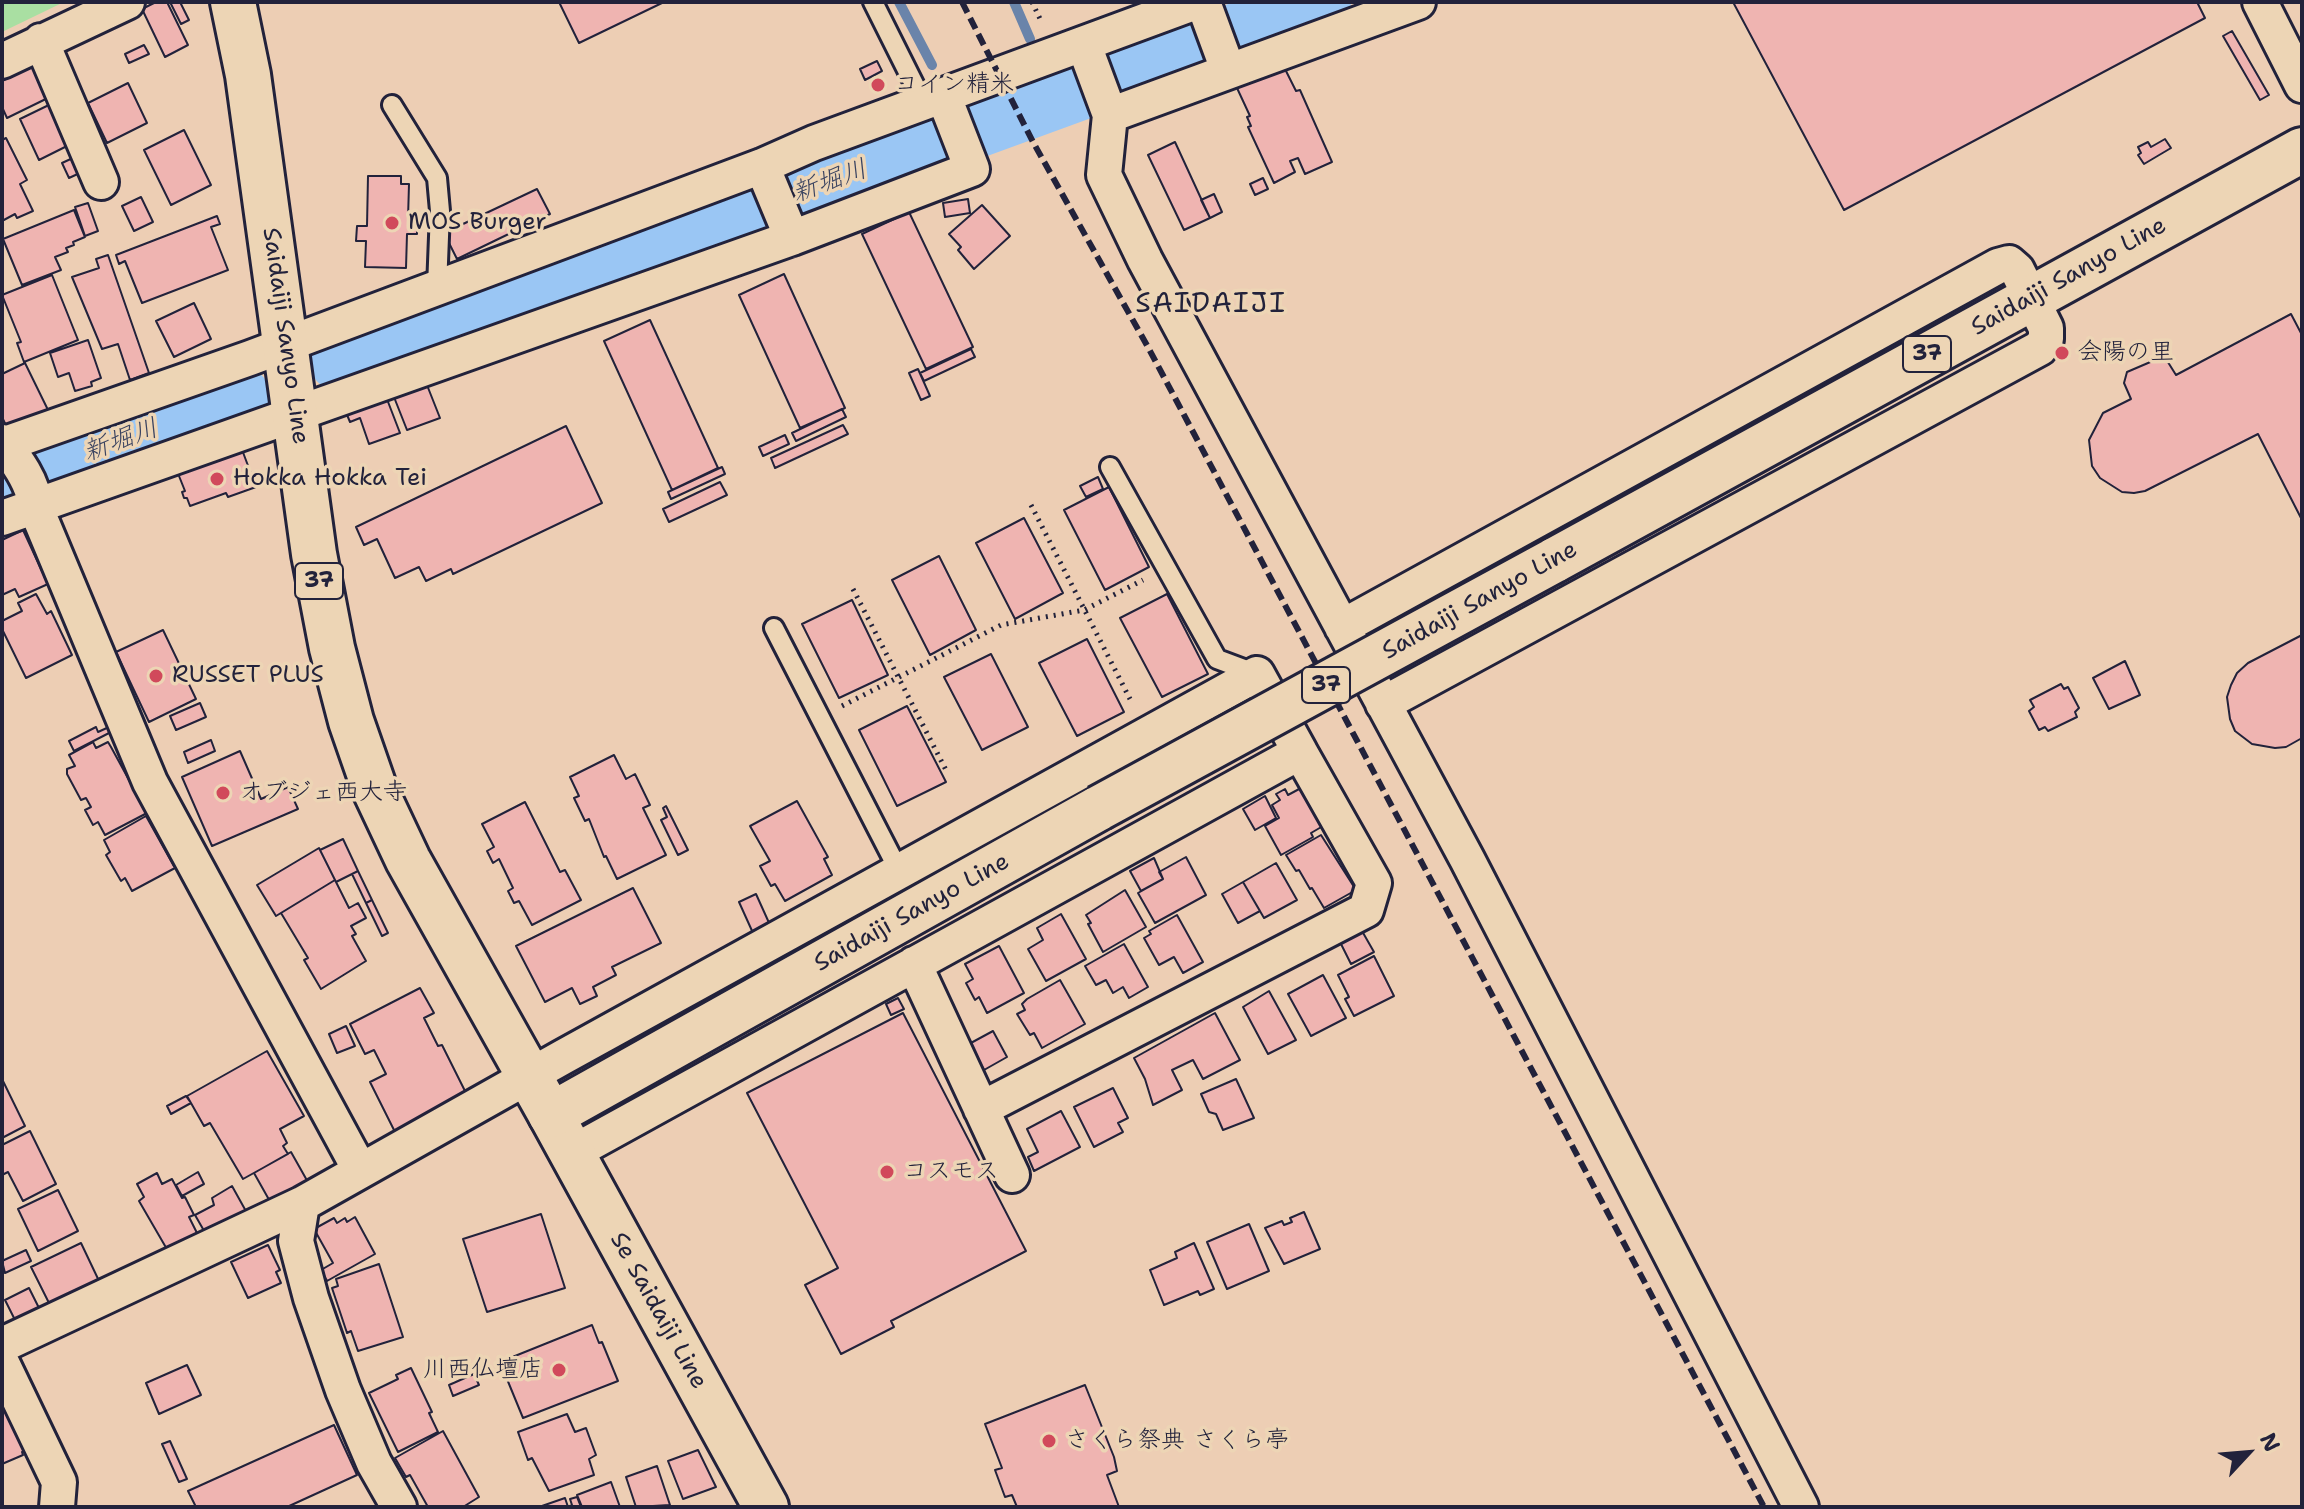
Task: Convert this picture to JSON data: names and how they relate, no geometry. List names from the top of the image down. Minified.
{"streets":{"main road":["Saidaiji Sanyo Line","37","Se Saidaiji Line"]},"crossings":[["Saidaiji Sanyo Line","Se Saidaiji Line"]],"districts":["SAIDAIJI"],"water":["新堀川"],"places":["コイン精米","MOS Burger","会陽の里","Hokka Hokka Tei","RUSSET PLUS","オブジェ西大寺","コスモス","川西仏壇店","さくら祭典 さくら亭"],"north":"top right"}
